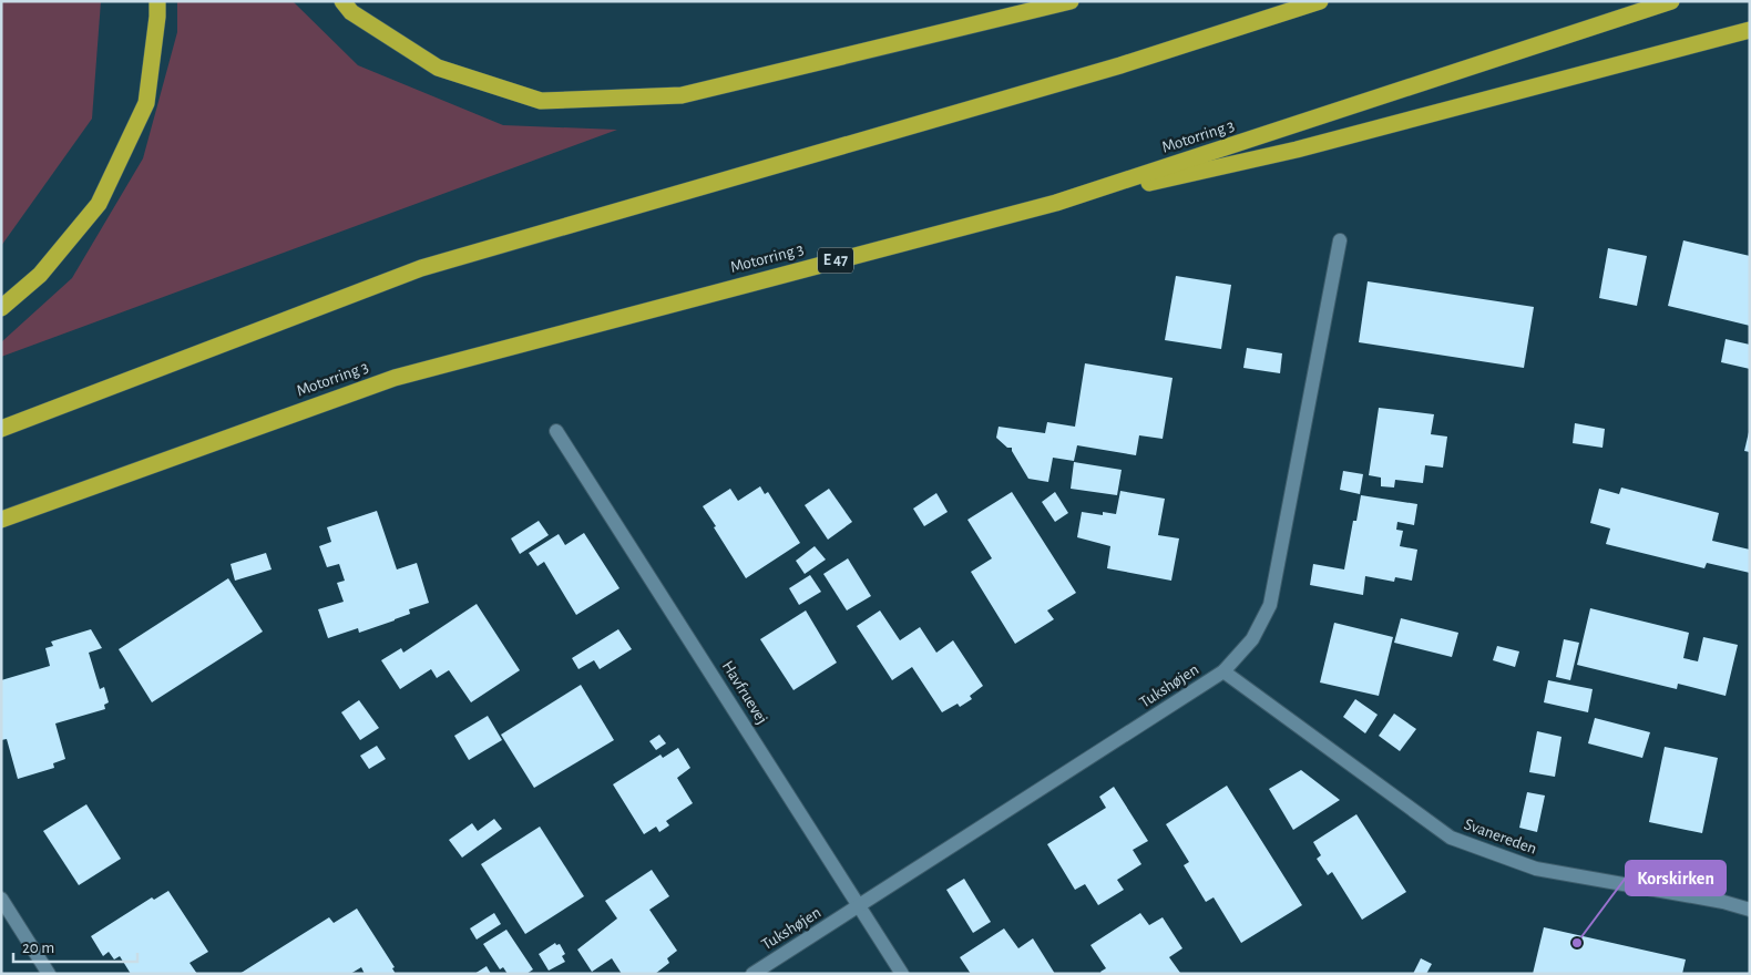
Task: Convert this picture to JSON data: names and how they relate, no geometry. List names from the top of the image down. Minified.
{"streets":{"highway":["Motorring 3","E 47"],"street":["Tukshøjen","Havfruevej","Svanereden"]},"crossings":[["Tukshøjen","Havfruevej"],["Tukshøjen","Svanereden"]],"places":["Korskirken"],"scale_bar":"20 m"}
